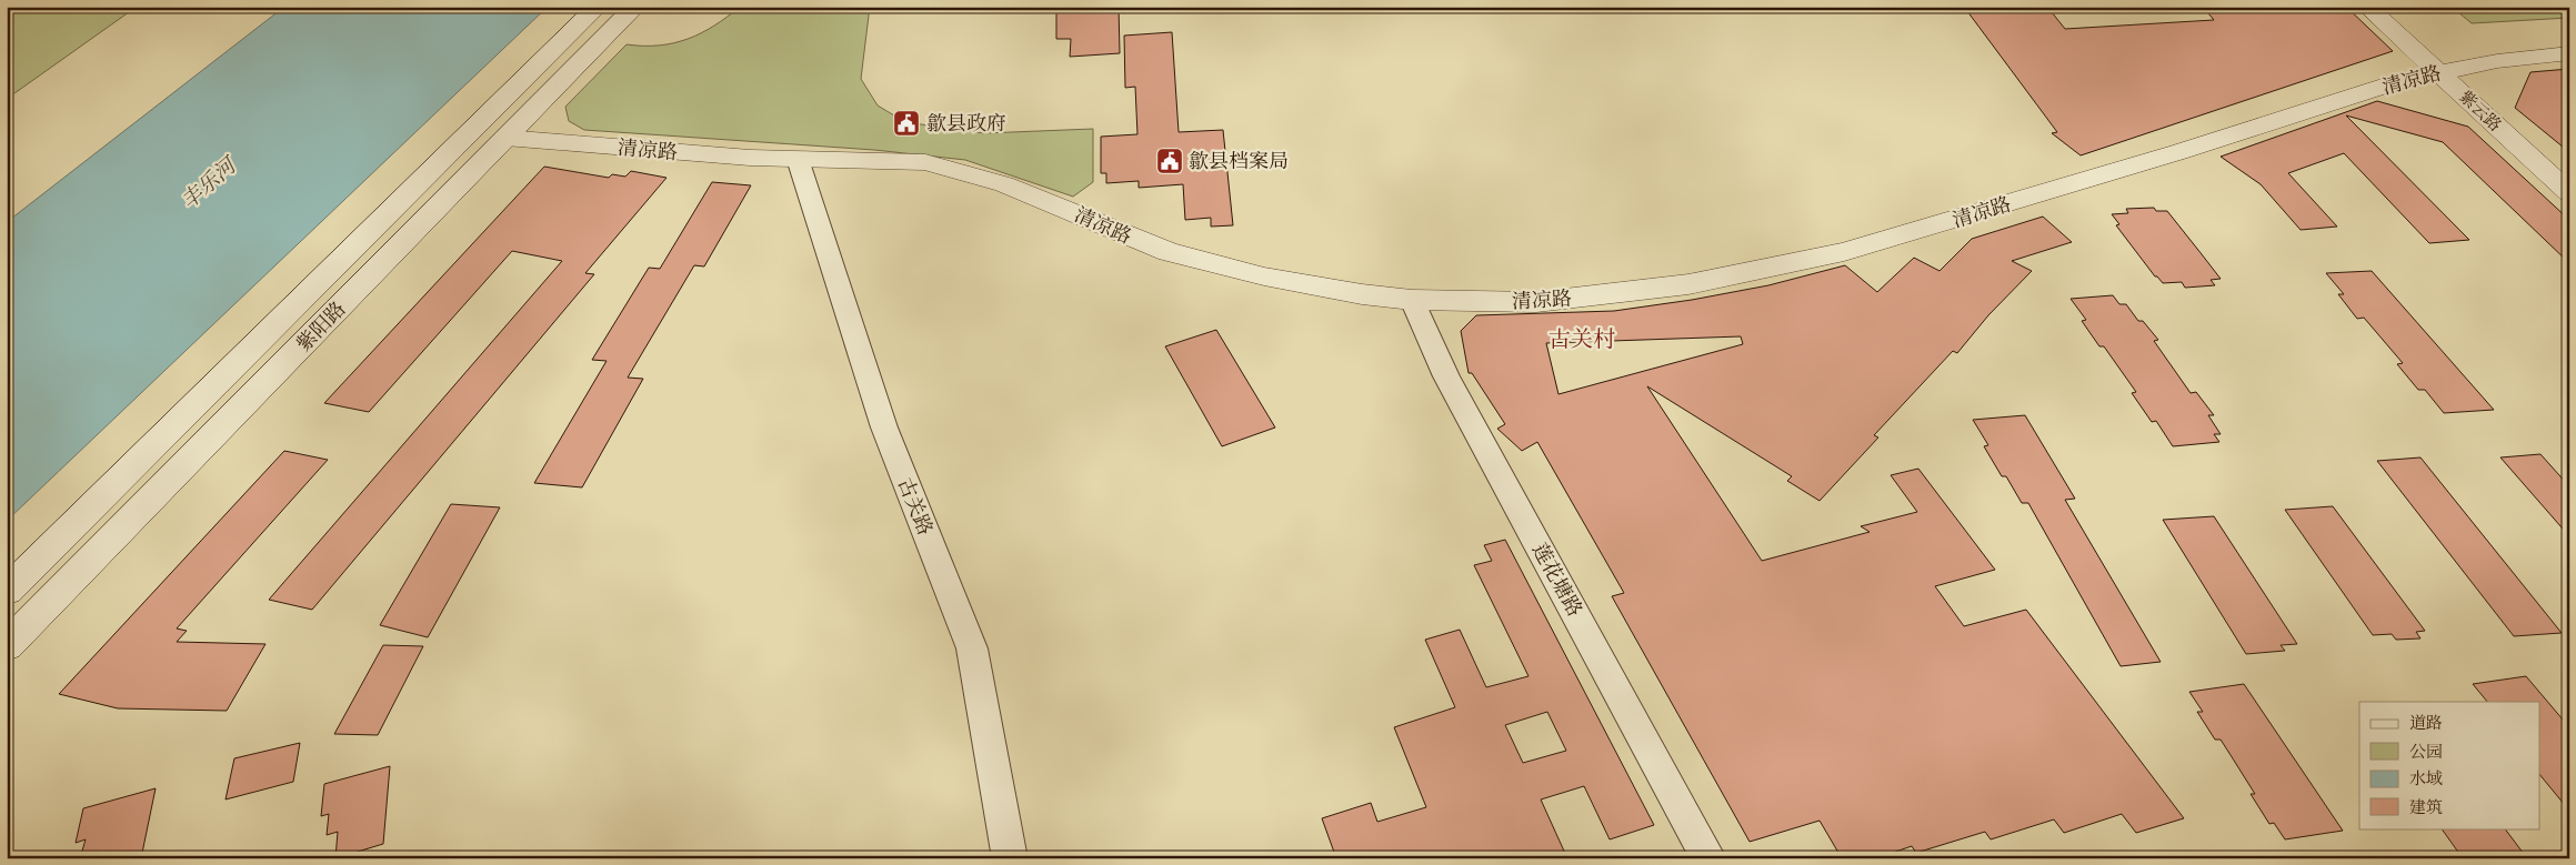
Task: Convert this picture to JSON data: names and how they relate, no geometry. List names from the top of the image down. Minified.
{"streets":{"street":["清凉路","紫云路","紫阳路","古关路","莲花塘路"]},"crossings":[["清凉路","紫云路"],["清凉路","紫阳路"],["清凉路","古关路"],["清凉路","莲花塘路"]],"districts":["古关村"],"water":["丰乐河"],"places":{"public building":["歙县政府","歙县档案局"]},"legend":["道路","公园","水域","建筑"]}
